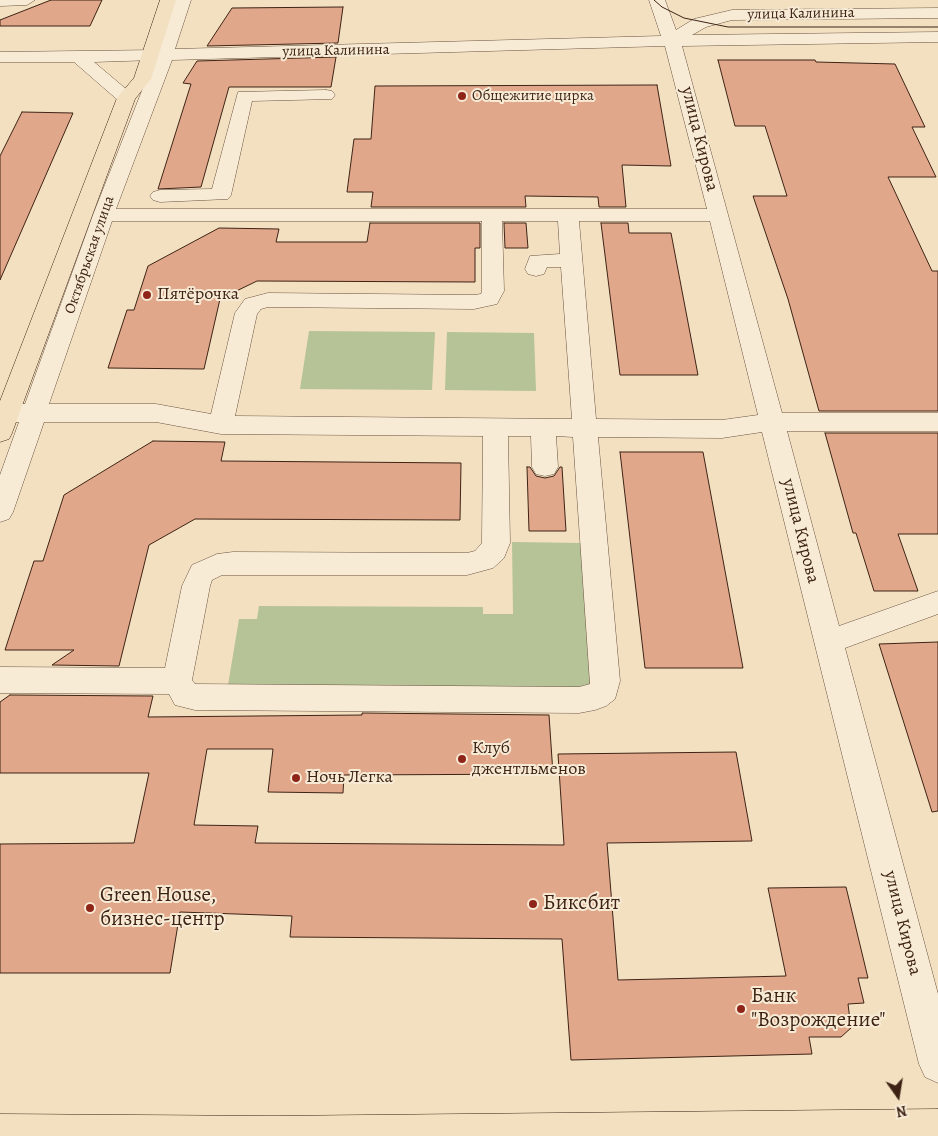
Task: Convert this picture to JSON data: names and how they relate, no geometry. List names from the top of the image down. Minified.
{"streets":{"main road":["Октябрьская улица"],"street":["улица Калинина","улица Кирова"]},"crossings":[["улица Калинина","улица Кирова"],["улица Калинина","Октябрьская улица"]],"places":["Общежитие цирка","Пятёрочка","Клуб джентльменов","Ночь Легка","Биксбит","Green House, бизнес-центр","Банк \"Возрождение\""],"north":"bottom"}
